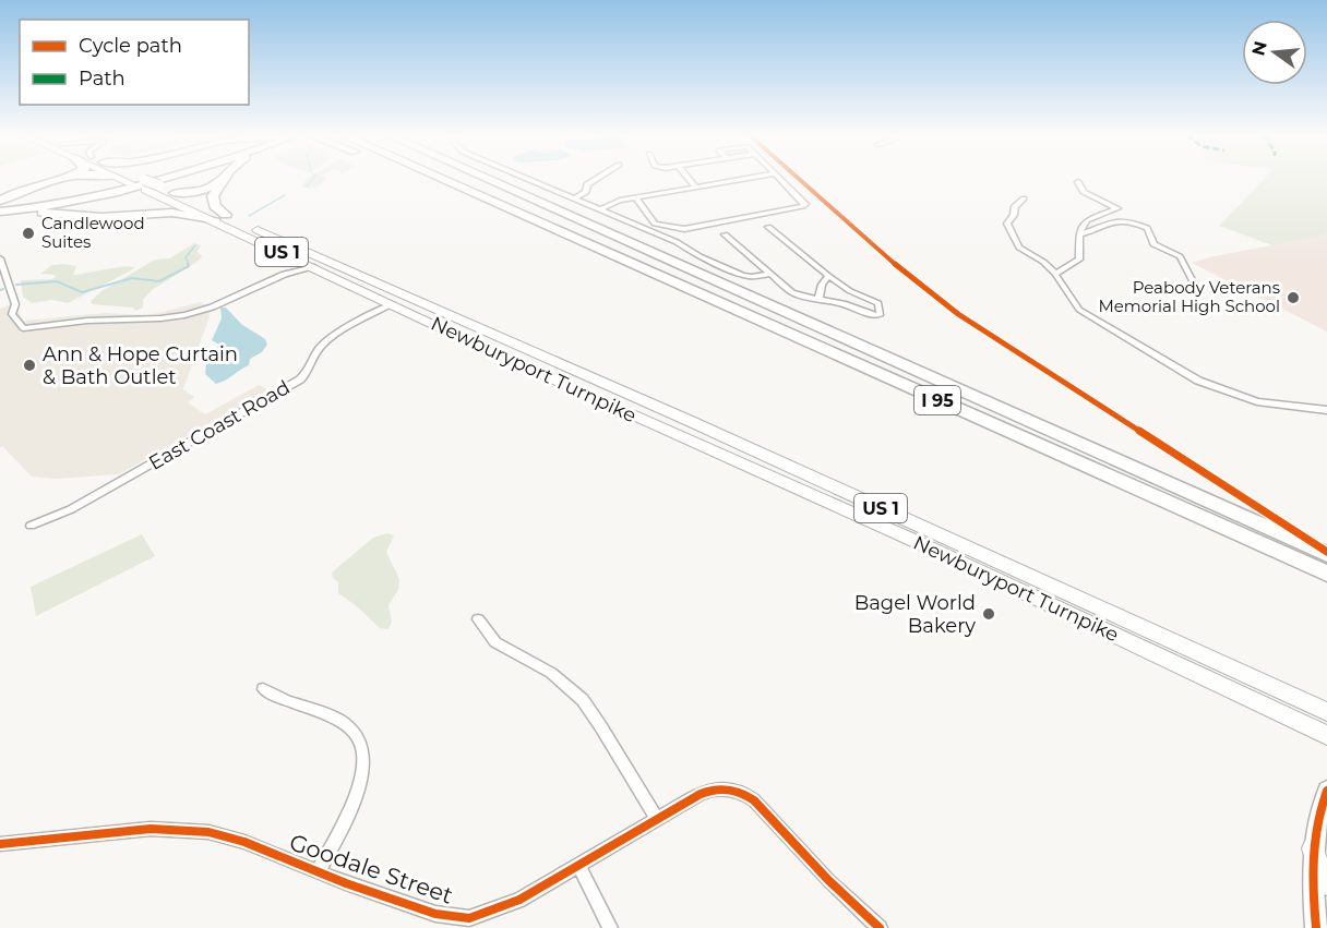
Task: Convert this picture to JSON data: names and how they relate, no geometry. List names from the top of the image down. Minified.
{"streets":{"highway":["I 95"],"main road":["US 1","Newburyport Turnpike"],"street":["East Coast Road","Goodale Street"]},"crossings":[["US 1","Newburyport Turnpike"],["US 1","East Coast Road"],["Newburyport Turnpike","East Coast Road"]],"places":["Candlewood Suites","Peabody Veterans Memorial High School","Ann & Hope Curtain & Bath Outlet","Bagel World Bakery"],"legend":["Cycle path","Path"],"north":"left"}
